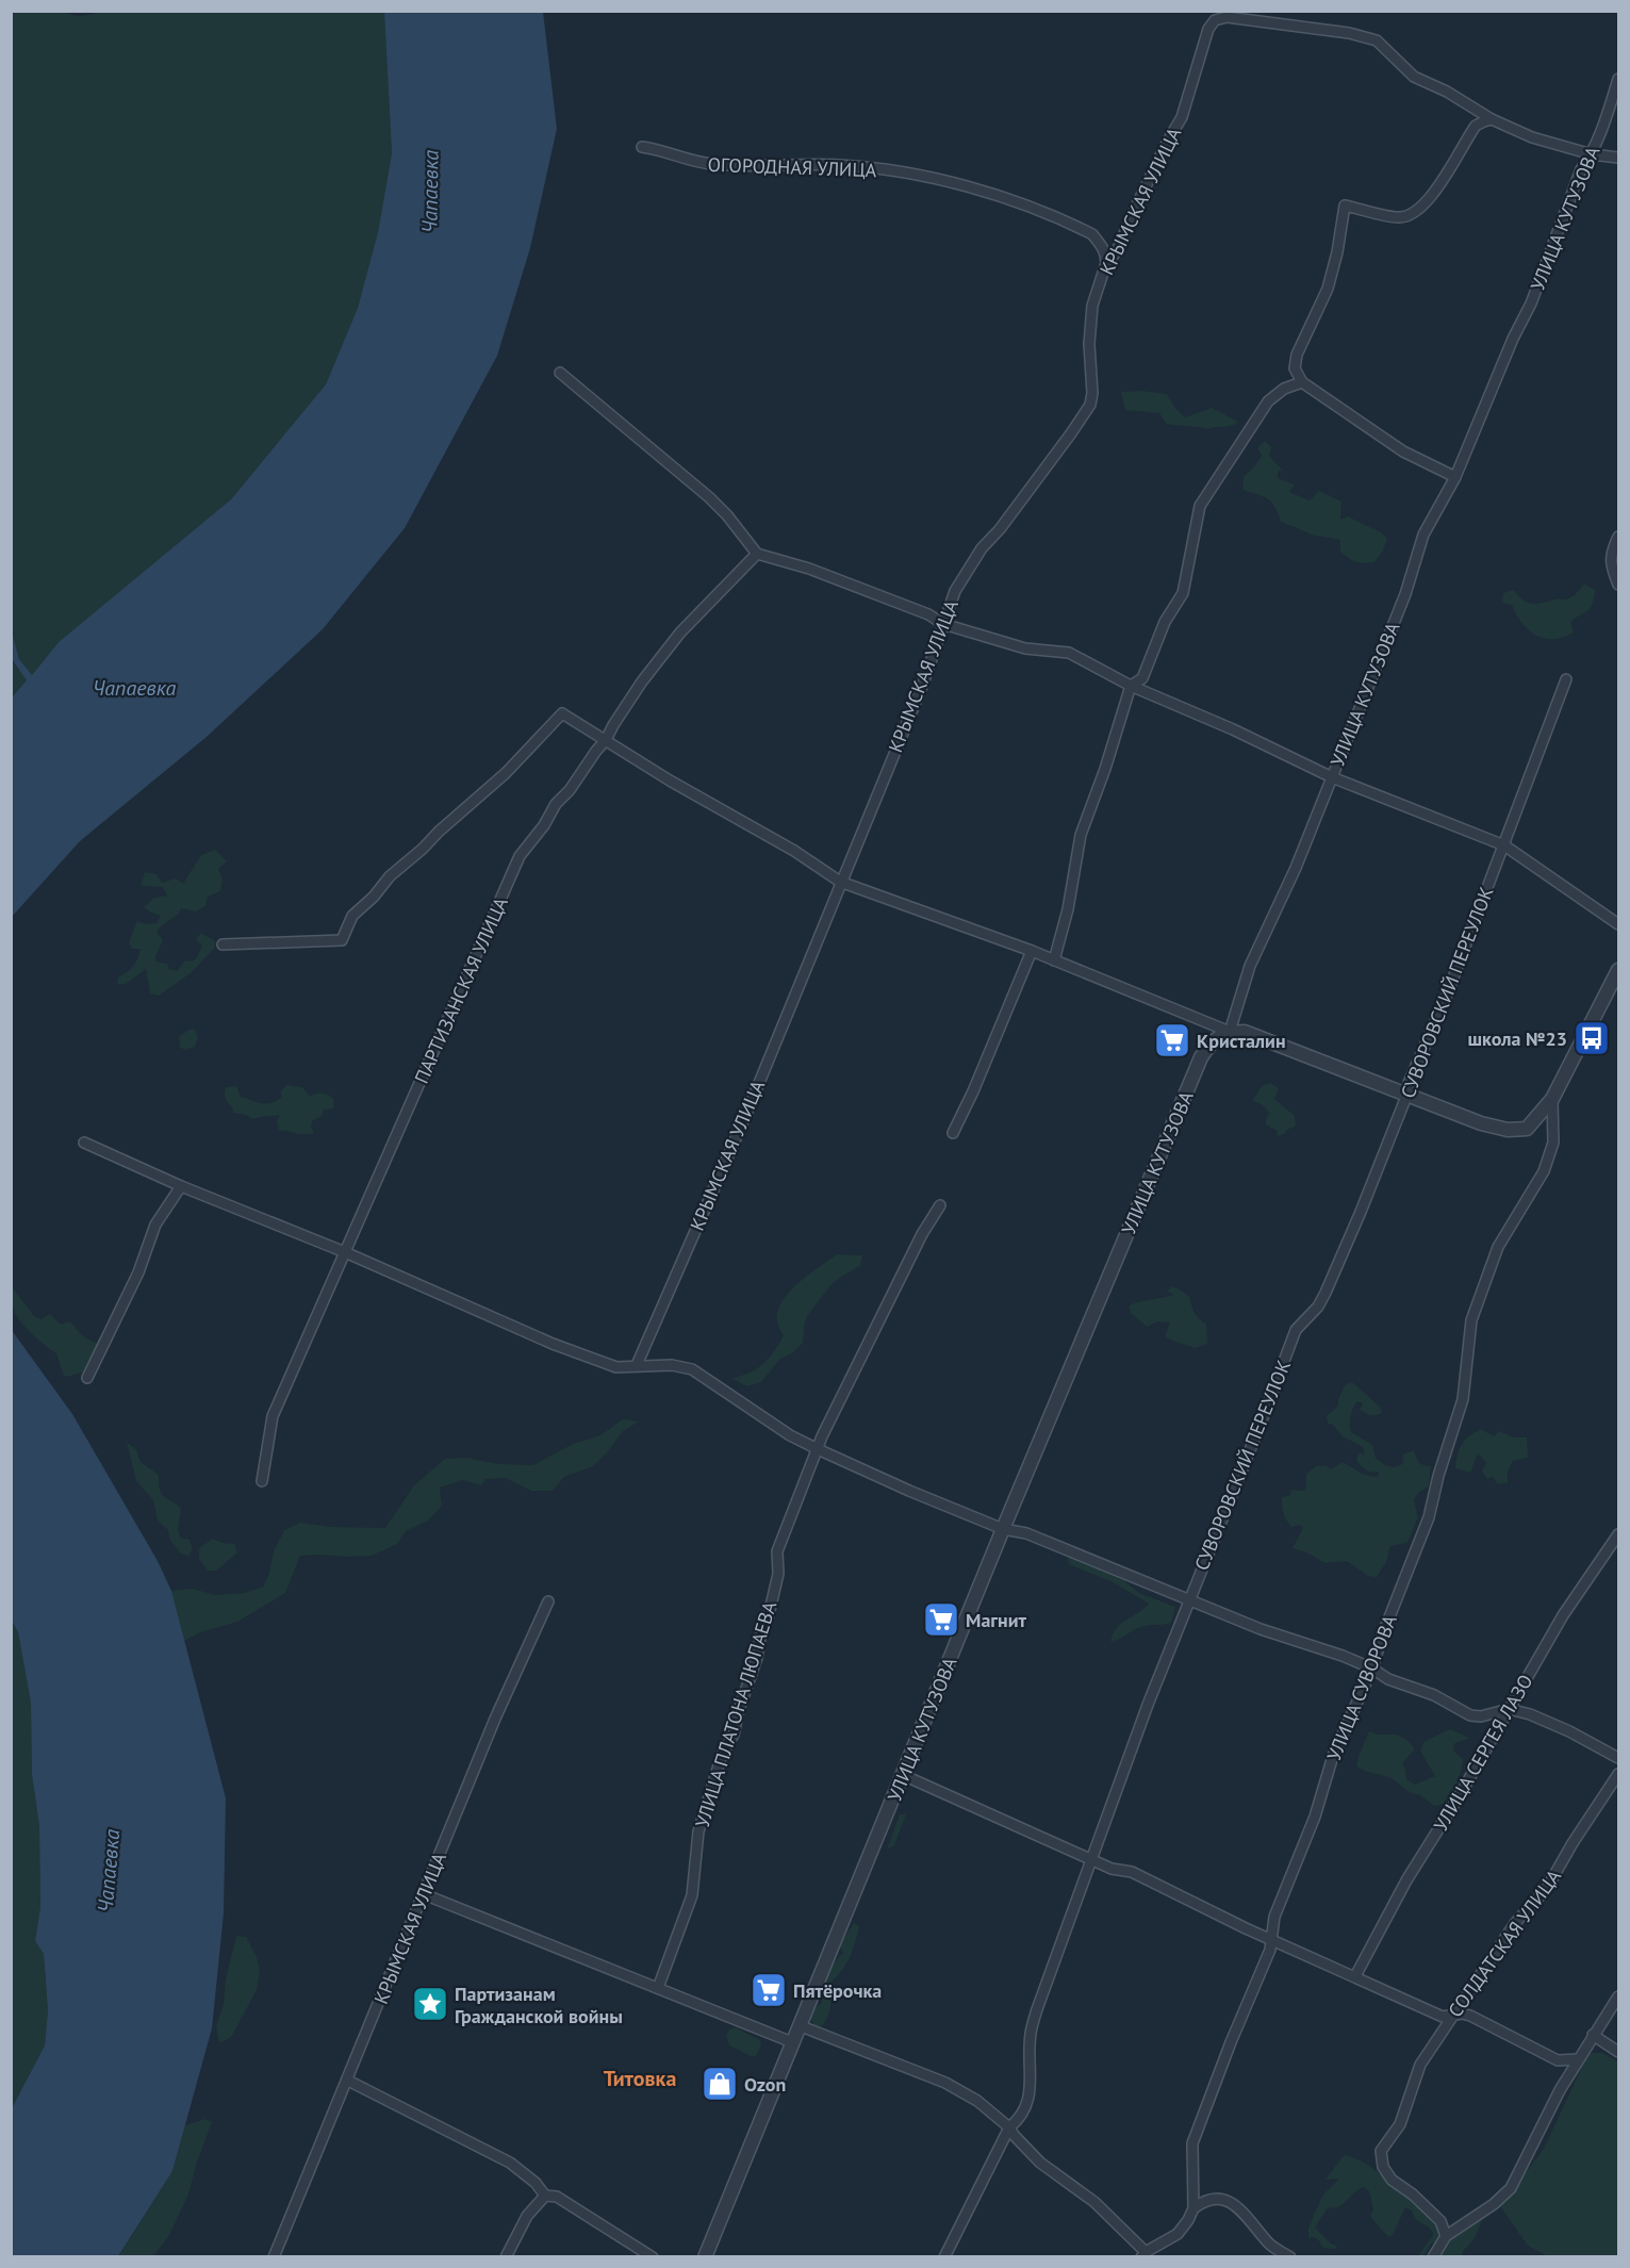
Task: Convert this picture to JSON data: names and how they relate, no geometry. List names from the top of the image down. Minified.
{"streets":{"street":["ОГОРОДНАЯ УЛИЦА","КРЫМСКАЯ УЛИЦА","УЛИЦА КУТУЗОВА","ПАРТИЗАНСКАЯ УЛИЦА","СУВОРОВСКИЙ ПЕРЕУЛОК","УЛИЦА СУВОРОВА","УЛИЦА ПЛАТОНА ЛЮПАЕВА","УЛИЦА СЕРГЕЯ ЛАЗО","СОЛДАТСКАЯ УЛИЦА"]},"crossings":[["ОГОРОДНАЯ УЛИЦА","КРЫМСКАЯ УЛИЦА"],["СУВОРОВСКИЙ ПЕРЕУЛОК","УЛИЦА СУВОРОВА"]],"districts":["Титовка"],"water":["Чапаевка"],"places":{"bus stop":["школа №23"],"supermarket":["Кристалин","Магнит","Пятёрочка"],"place":["Партизанам Гражданской войны"],"shop":["Ozon"]}}
